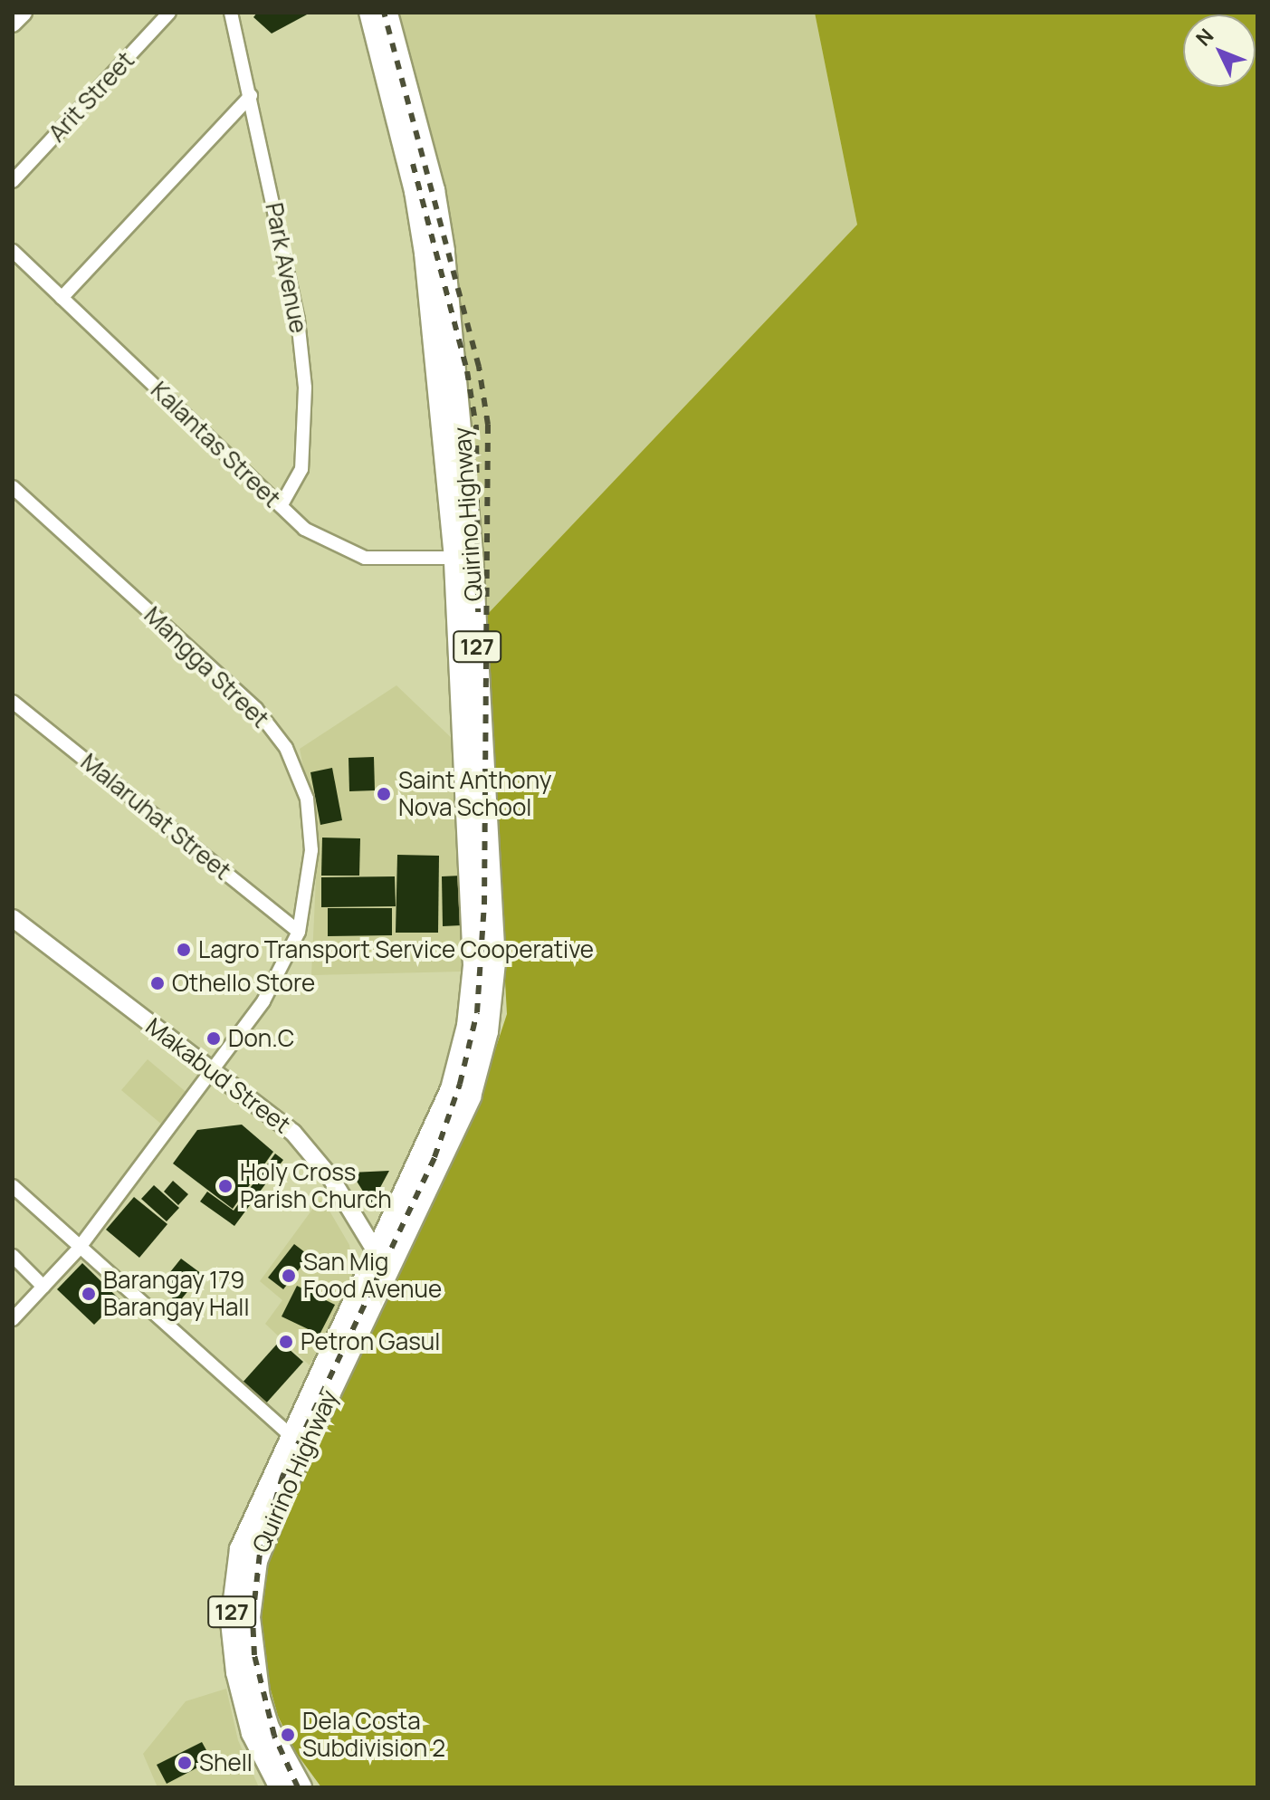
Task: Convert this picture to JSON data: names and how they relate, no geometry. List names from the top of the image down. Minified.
{"streets":{"main road":["Quirino Highway","127"],"street":["Arit Street","Park Avenue","Kalantas Street","Mangga Street","Malaruhat Street","Makabud Street"]},"crossings":[["Park Avenue","Kalantas Street"],["Kalantas Street","Quirino Highway"],["Quirino Highway","Makabud Street"],["Mangga Street","Malaruhat Street"],["Mangga Street","Makabud Street"]],"places":["Saint Anthony Nova School","Lagro Transport Service Cooperative","Othello Store","Don.C","Holy Cross Parish Church","San Mig Food Avenue","Barangay 179 Barangay Hall","Petron Gasul","Dela Costa Subdivision 2","Shell"],"north":"top left"}
